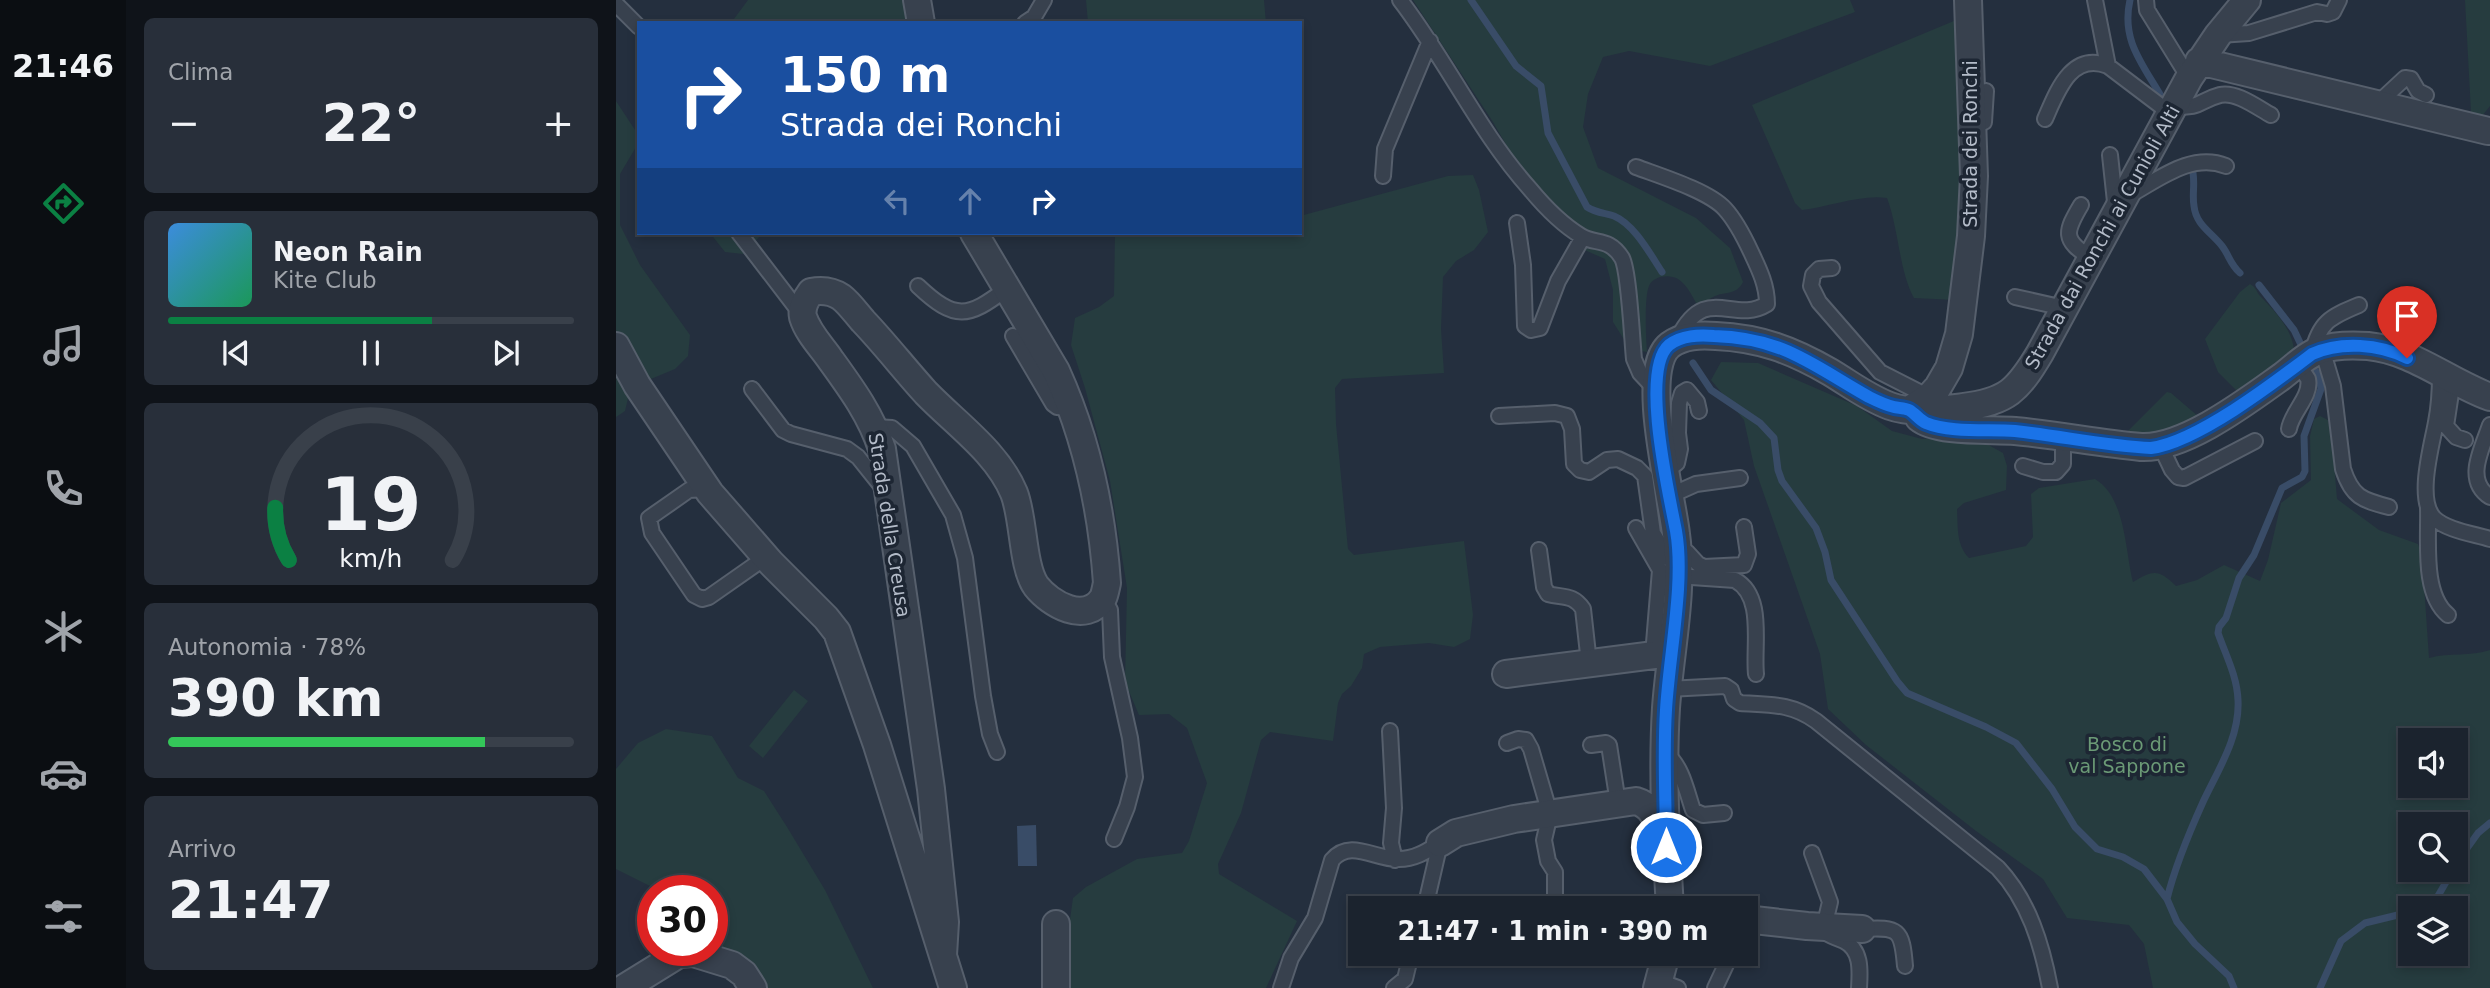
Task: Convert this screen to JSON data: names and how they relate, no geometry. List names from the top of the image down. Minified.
{"streets":{"street":["Strada dei Ronchi","Strada dai Ronchi ai Cunioli Alti","Strada della Creusa"]},"crossings":[["Strada dei Ronchi","Strada dai Ronchi ai Cunioli Alti"]],"parks":["Bosco di val Sappone"],"page":{"tabs":"21:46","tile":["Clima",["Autonomia · 78%","390 km"],["Arrivo","21:47"]],"turn":["150 m","Strada dei Ronchi"],"heat":["−","22°","+"],"song":["Neon Rain","Kite Club"],"limit":"30","trip":"21:47 · 1 min · 390 m","gauge":["19","km/h"]}}
